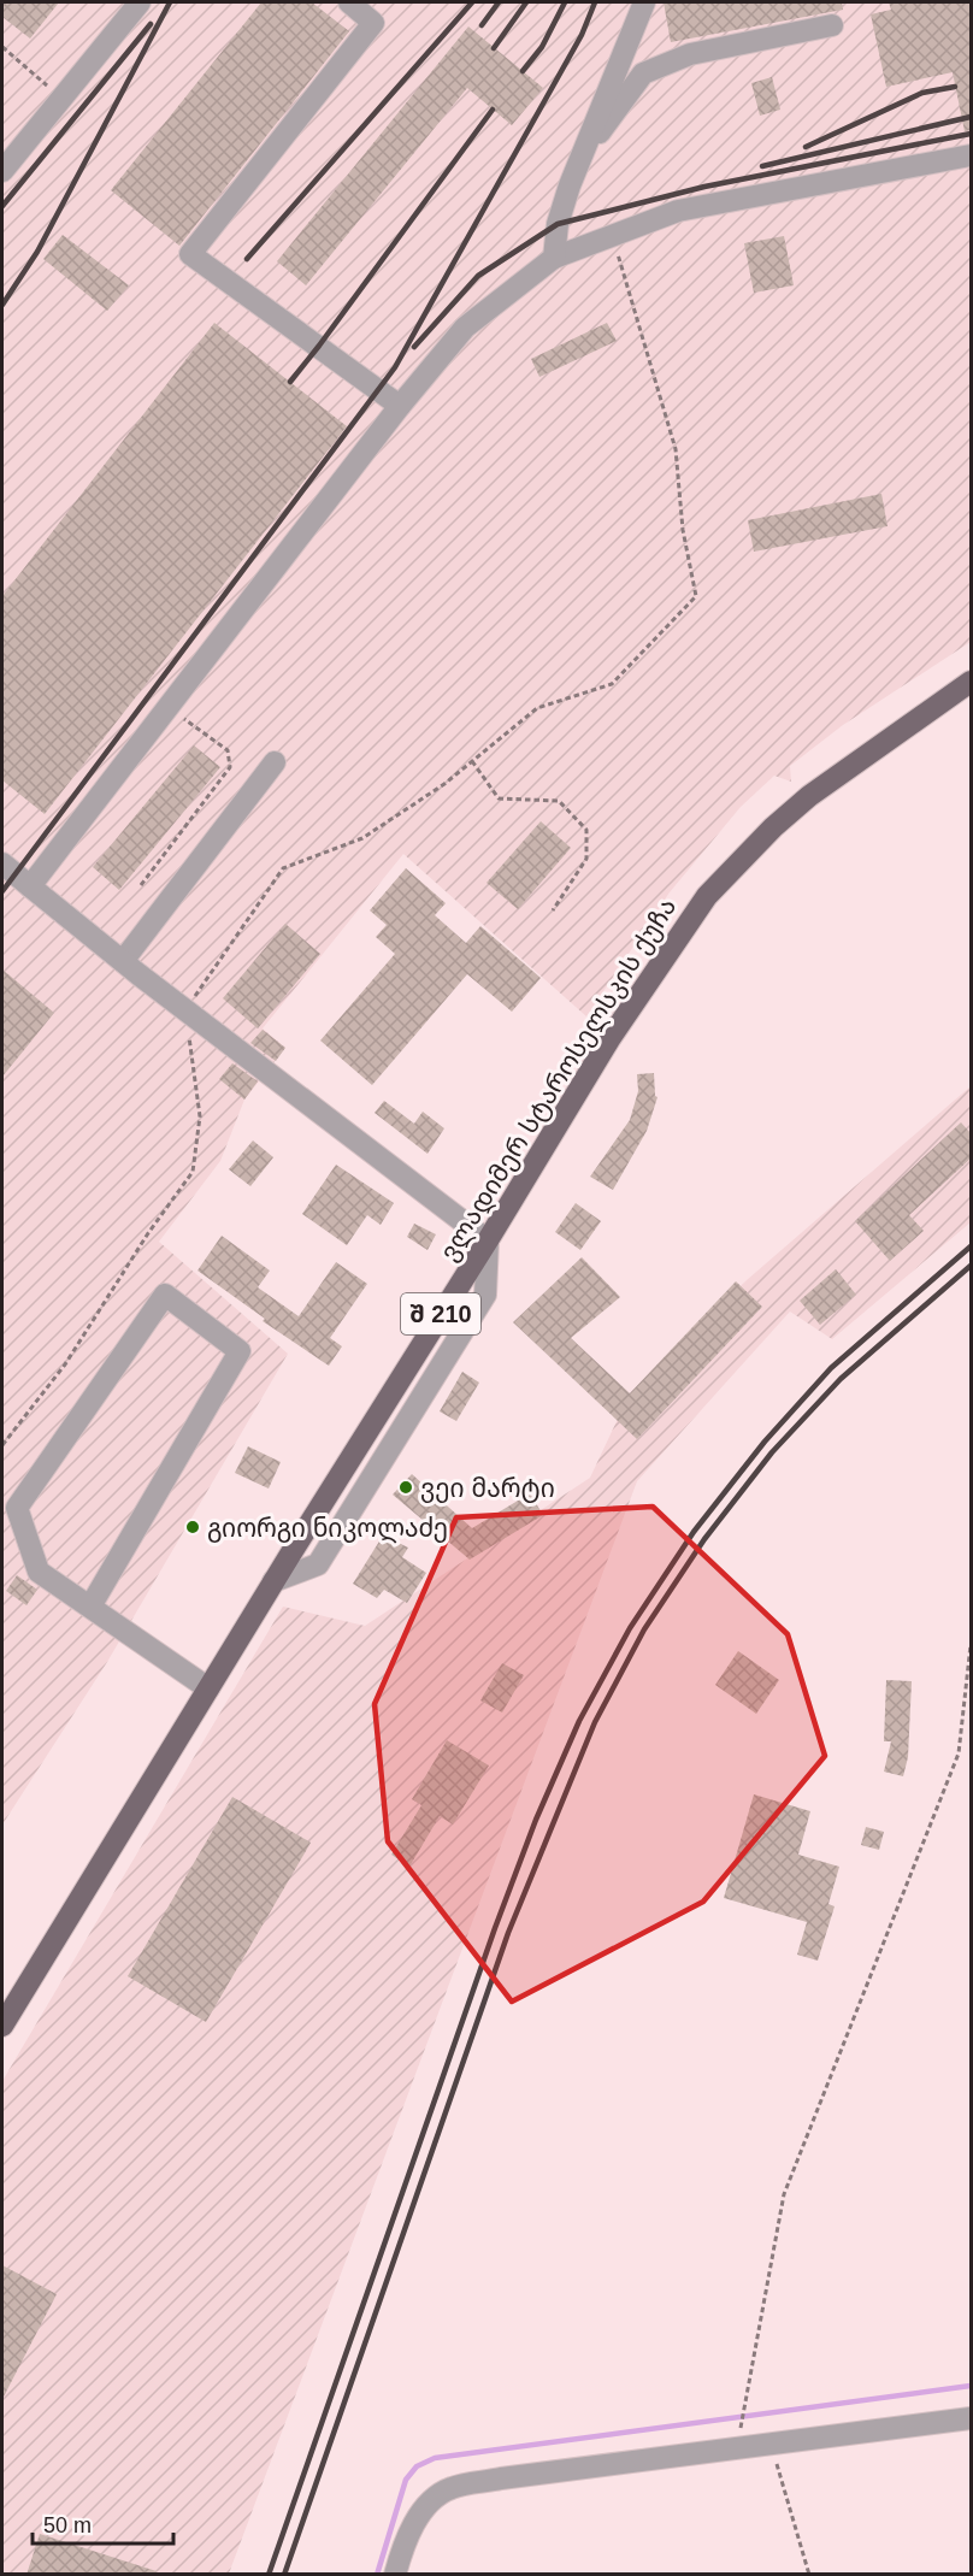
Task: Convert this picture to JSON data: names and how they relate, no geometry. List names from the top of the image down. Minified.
{"streets":{"main road":["ვლადიმერ სტაროსელსკის ქუჩა","შ 210"]},"places":["ვეი მარტი","გიორგი ნიკოლაძე"],"scale_bar":"50 m"}
